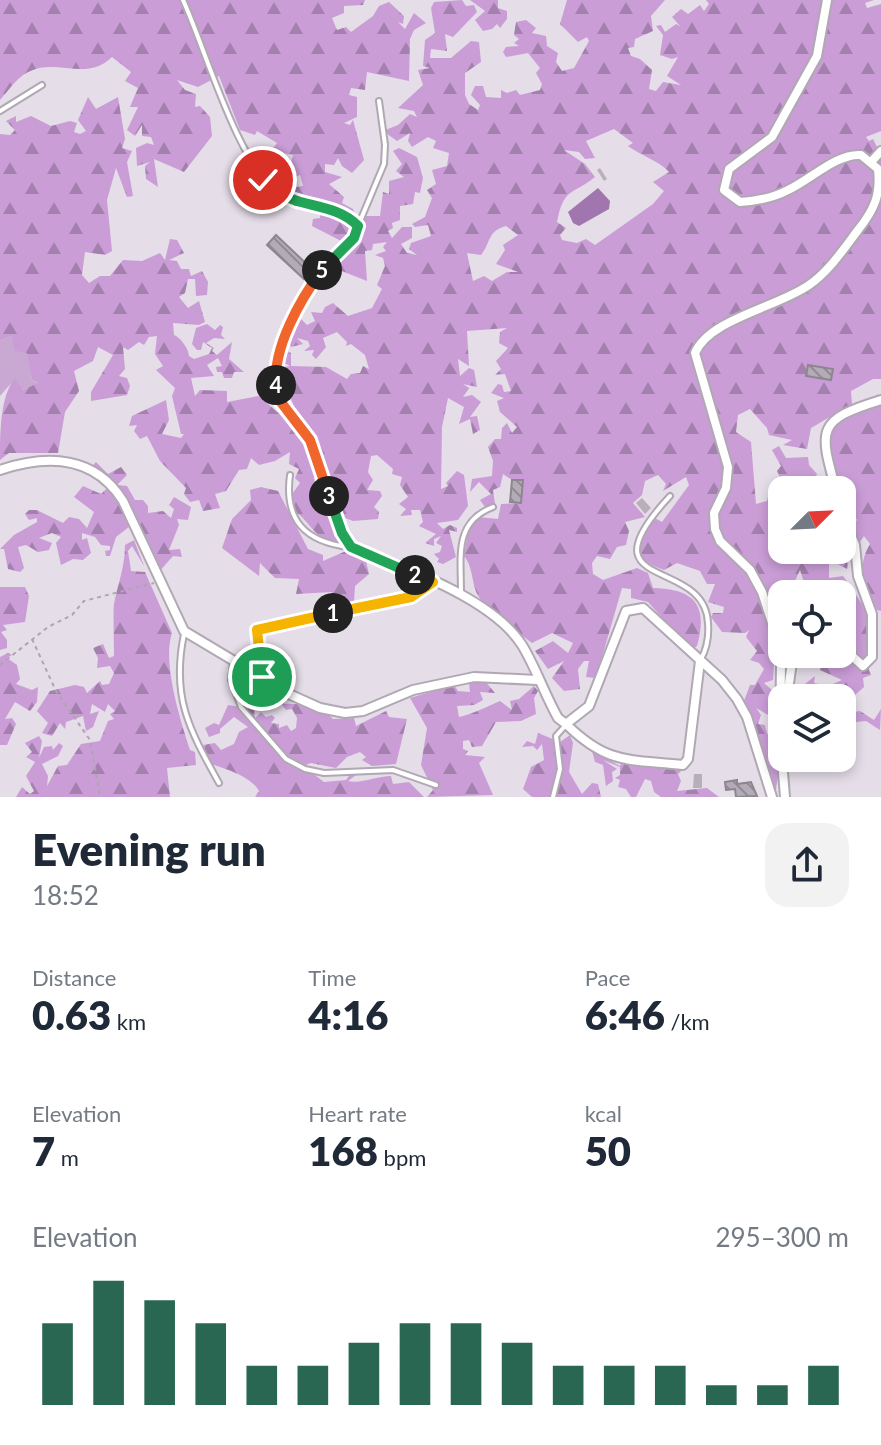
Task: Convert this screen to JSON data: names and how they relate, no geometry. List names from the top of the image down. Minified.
{"north":"top right","page":{"pins":["5","4","3","2","1"],"heading":["Evening run","18:52"],"stats":[["Distance","0.63 km"],["Time","4:16"],["Pace","6:46 /km"],["Elevation","7 m"],["Heart rate","168 bpm"],["kcal","50"]],"chart":["Elevation","295–300 m"]}}
